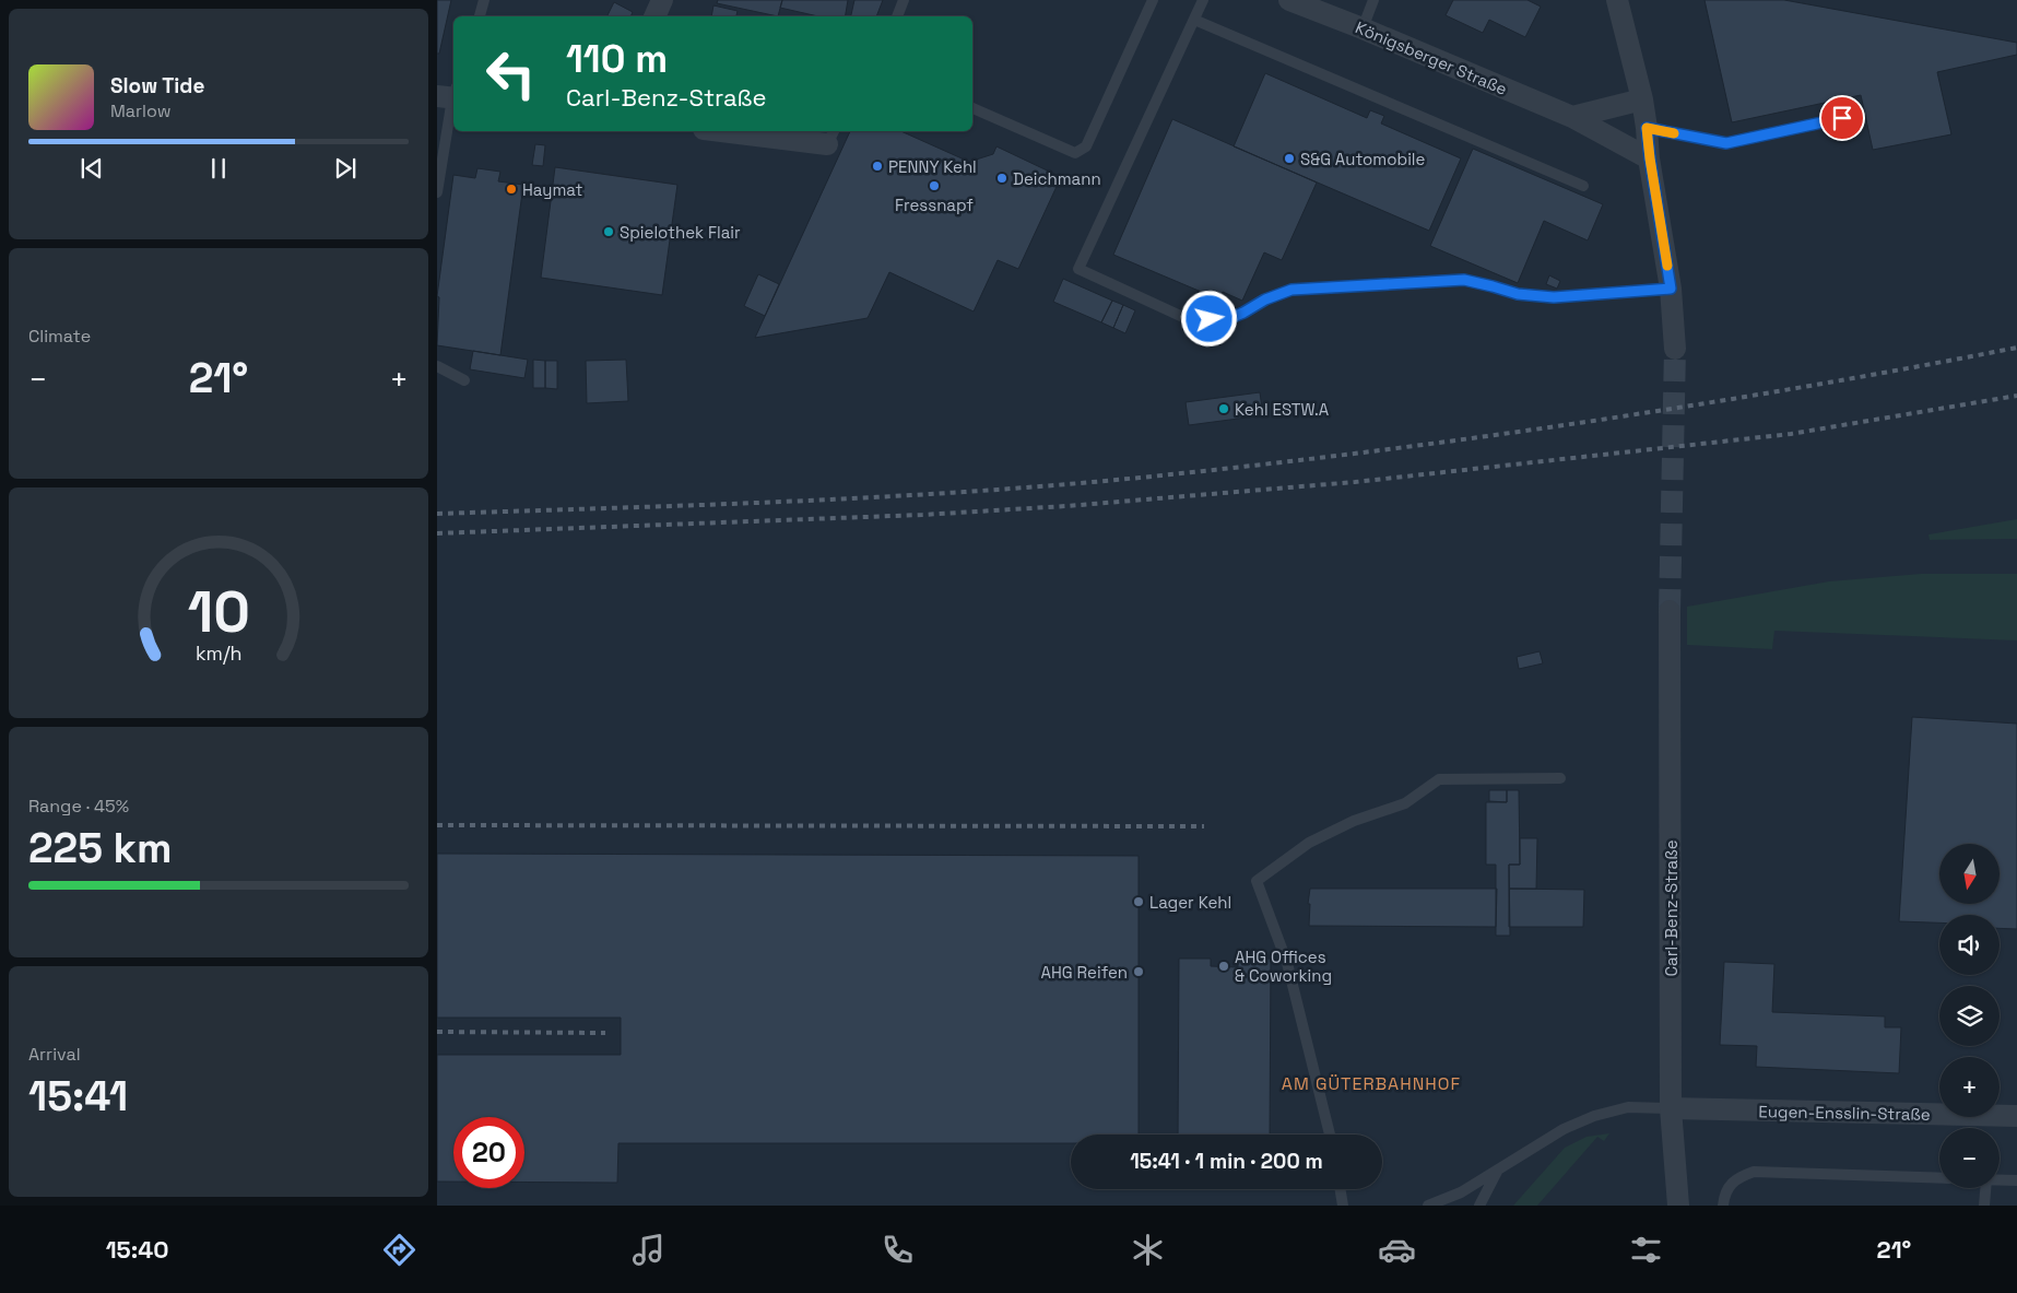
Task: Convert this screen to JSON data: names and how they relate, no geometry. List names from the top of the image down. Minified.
{"streets":{"street":["Königsberger Straße","Carl-Benz-Straße","Eugen-Ensslin-Straße"]},"crossings":[["Carl-Benz-Straße","Eugen-Ensslin-Straße"]],"districts":["AM GÜTERBAHNHOF"],"places":["S&G Automobile","PENNY Kehl","Deichmann","Fressnapf","Haymat","Spielothek Flair","Kehl ESTW.A","Lager Kehl","AHG Offices & Coworking","AHG Reifen"],"north":"bottom","page":{"turn":["110 m","Carl-Benz-Straße"],"song":["Slow Tide","Marlow"],"tile":["Climate",["Range · 45%","225 km"],["Arrival","15:41"]],"heat":["−","21°","+"],"map_buttons":["+","−"],"limit":"20","trip":"15:41 · 1 min · 200 m","tabs":["15:40","21°"],"gauge":["10","km/h"]}}
